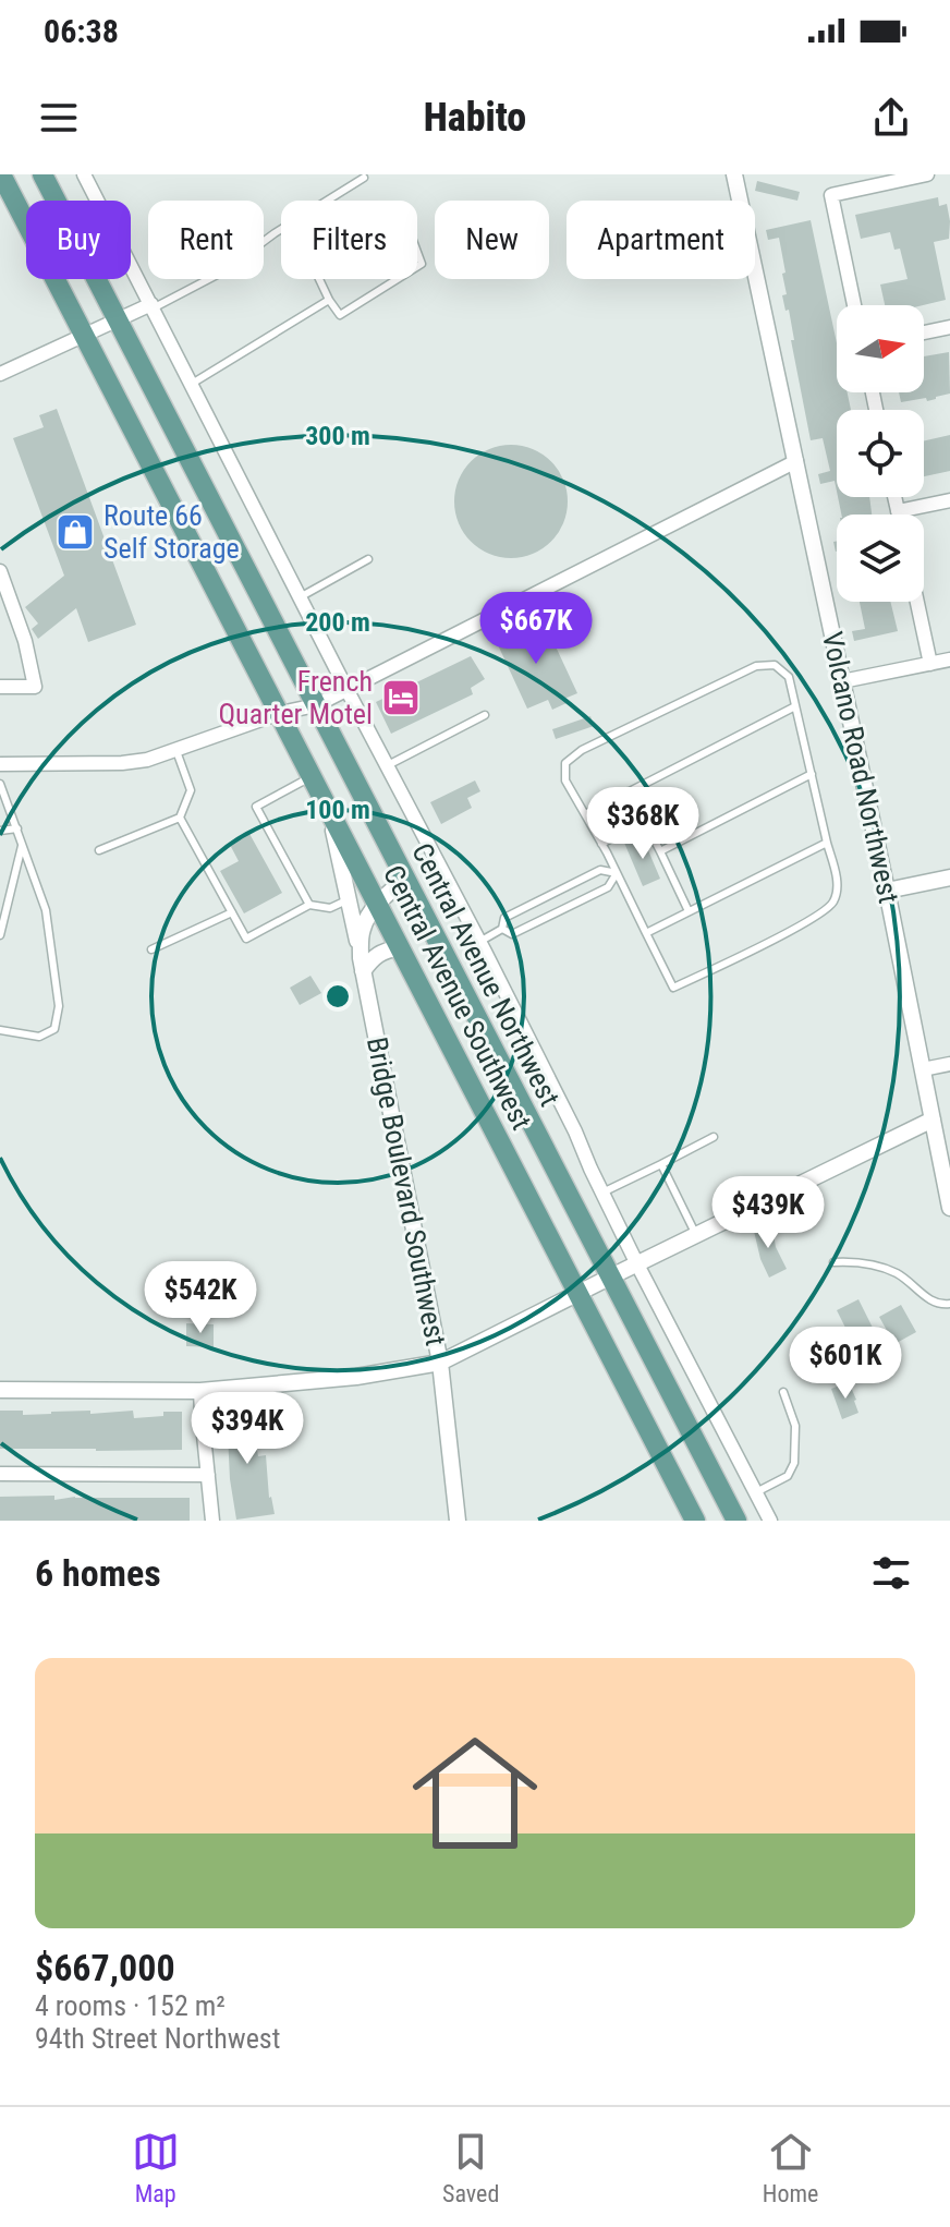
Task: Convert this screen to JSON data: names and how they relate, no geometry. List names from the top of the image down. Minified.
{"streets":{"main road":["Central Avenue Northwest","Central Avenue Southwest"],"street":["Volcano Road Northwest","Bridge Boulevard Southwest"]},"crossings":[["Central Avenue Northwest","Bridge Boulevard Southwest"],["Central Avenue Southwest","Bridge Boulevard Southwest"]],"places":{"shop":["Route 66 Self Storage"],"hotel":["French Quarter Motel"]},"north":"right","page":{"status":"06:38","header":"Habito","chip":["Buy","Rent","Filters","New","Apartment"],"price":["$667K","$368K","$439K","$542K","$601K","$394K"],"heading":"6 homes","list":[{"name":"$667,000","note":"4 rooms · 152 m² · 94th Street Northwest"}],"tabs":["Map","Saved","Home"]},"rings":["300 m","200 m","100 m"]}
